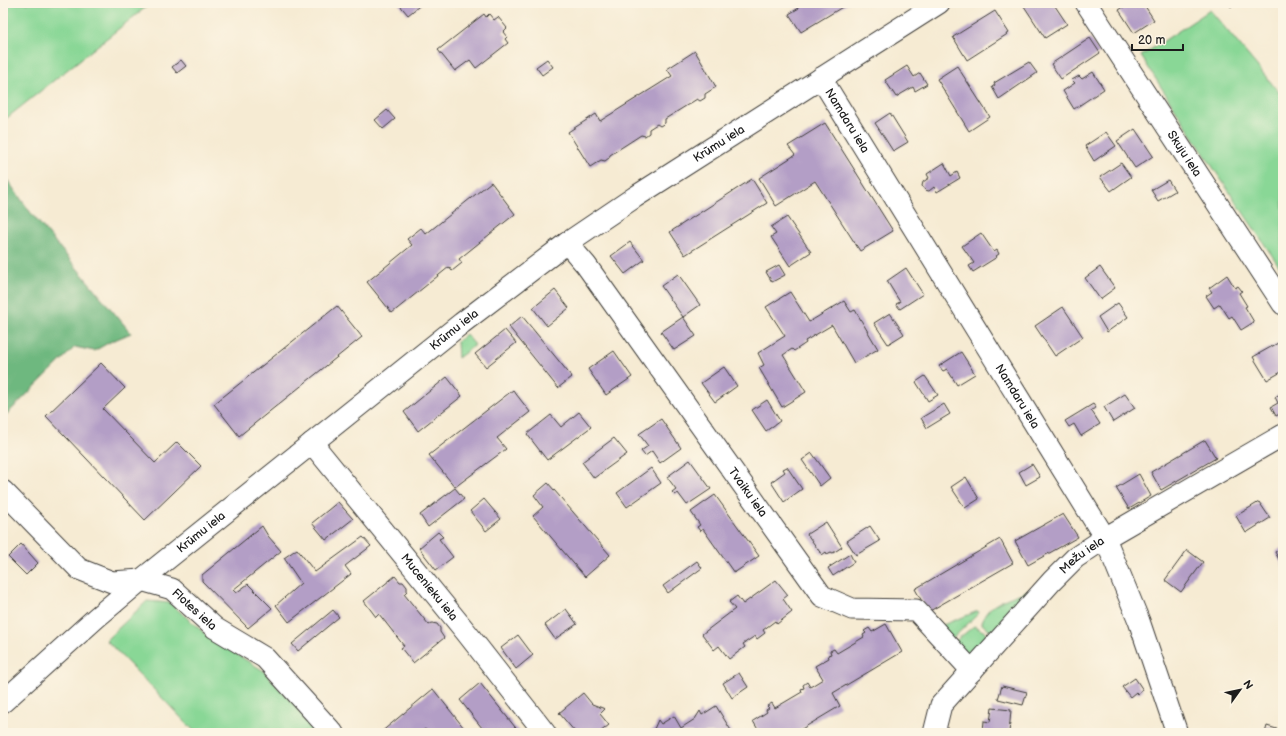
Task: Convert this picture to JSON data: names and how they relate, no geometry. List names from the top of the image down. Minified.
{"streets":{"street":["Namdaru iela","Krūmu iela","Skuju iela","Tvaiku iela","Mežu iela","Mucenieku iela","Flotes iela"]},"crossings":[["Namdaru iela","Krūmu iela"],["Namdaru iela","Mežu iela"],["Krūmu iela","Tvaiku iela"],["Krūmu iela","Mucenieku iela"],["Krūmu iela","Flotes iela"],["Tvaiku iela","Mežu iela"]],"scale_bar":"20 m","north":"top right"}
